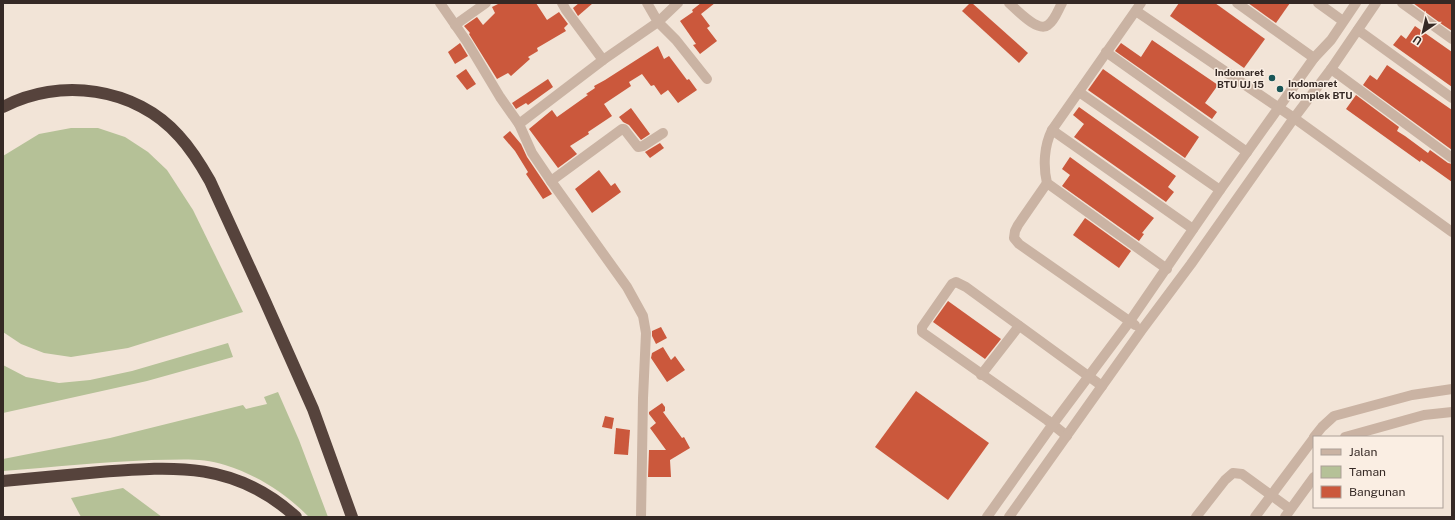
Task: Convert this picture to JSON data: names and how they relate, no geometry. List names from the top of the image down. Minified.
{"places":["Indomaret BTU UJ 15","Indomaret Komplek BTU"],"legend":["Jalan","Taman","Bangunan"],"north":"bottom left"}
